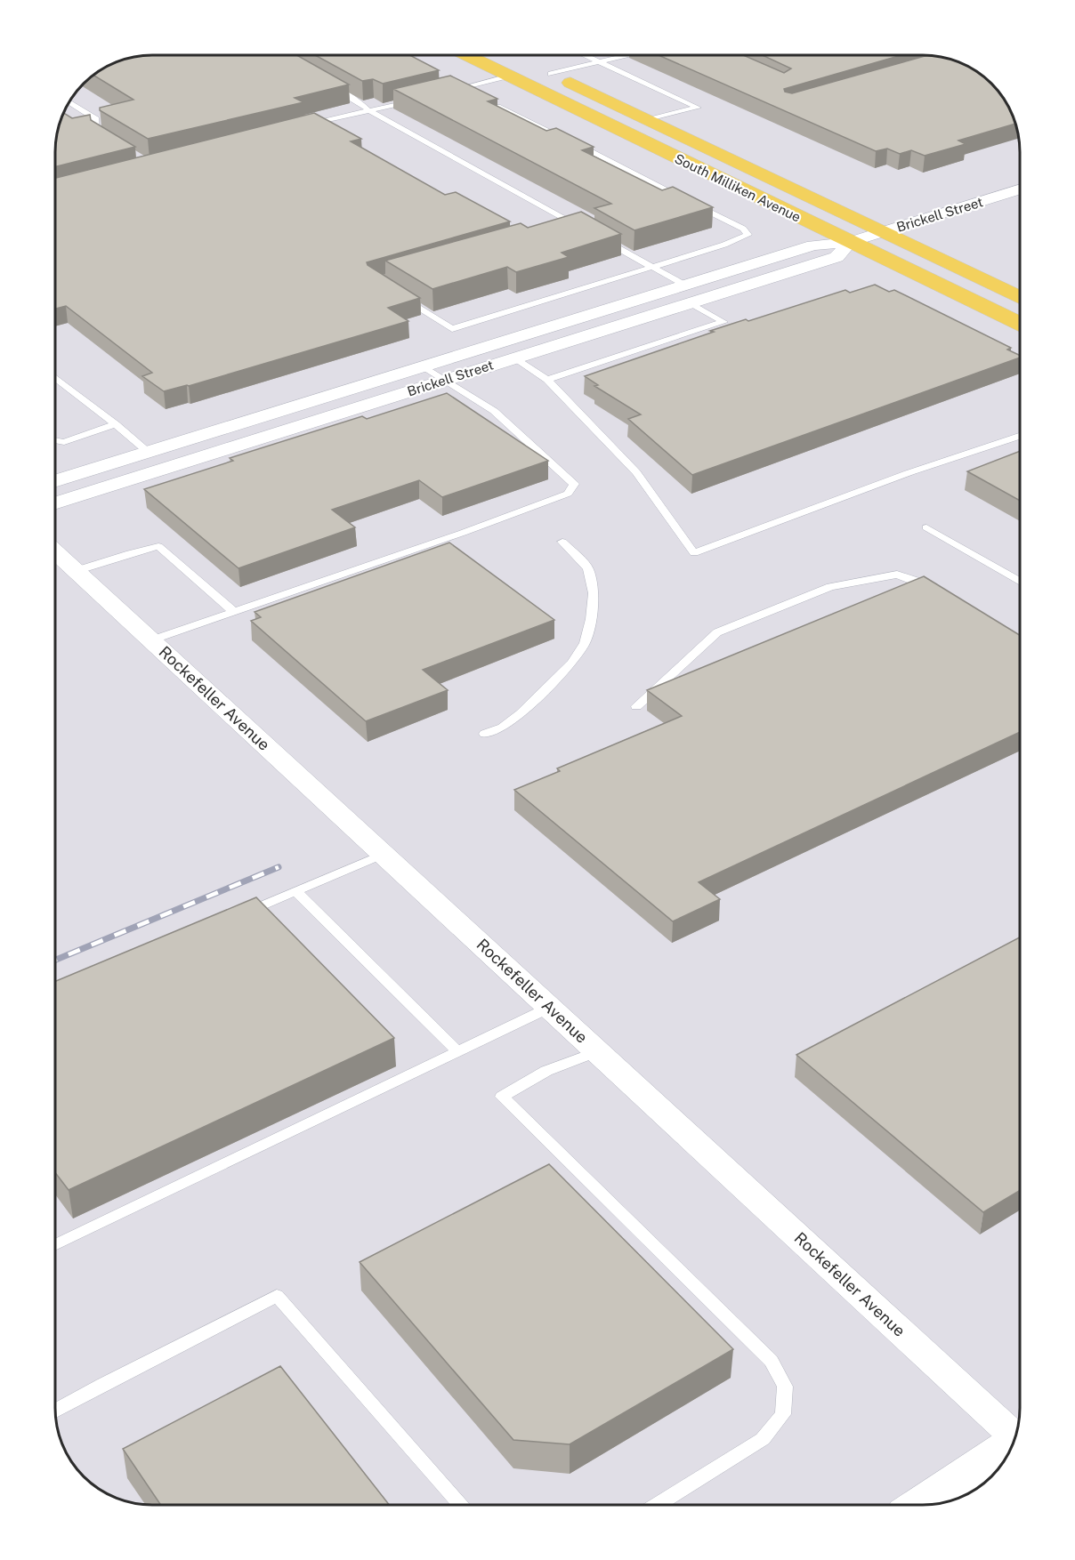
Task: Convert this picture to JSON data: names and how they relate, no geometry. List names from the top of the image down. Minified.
{"streets":{"main road":["South Milliken Avenue"],"street":["Brickell Street","Rockefeller Avenue"]},"crossings":[["South Milliken Avenue","Brickell Street"]]}
